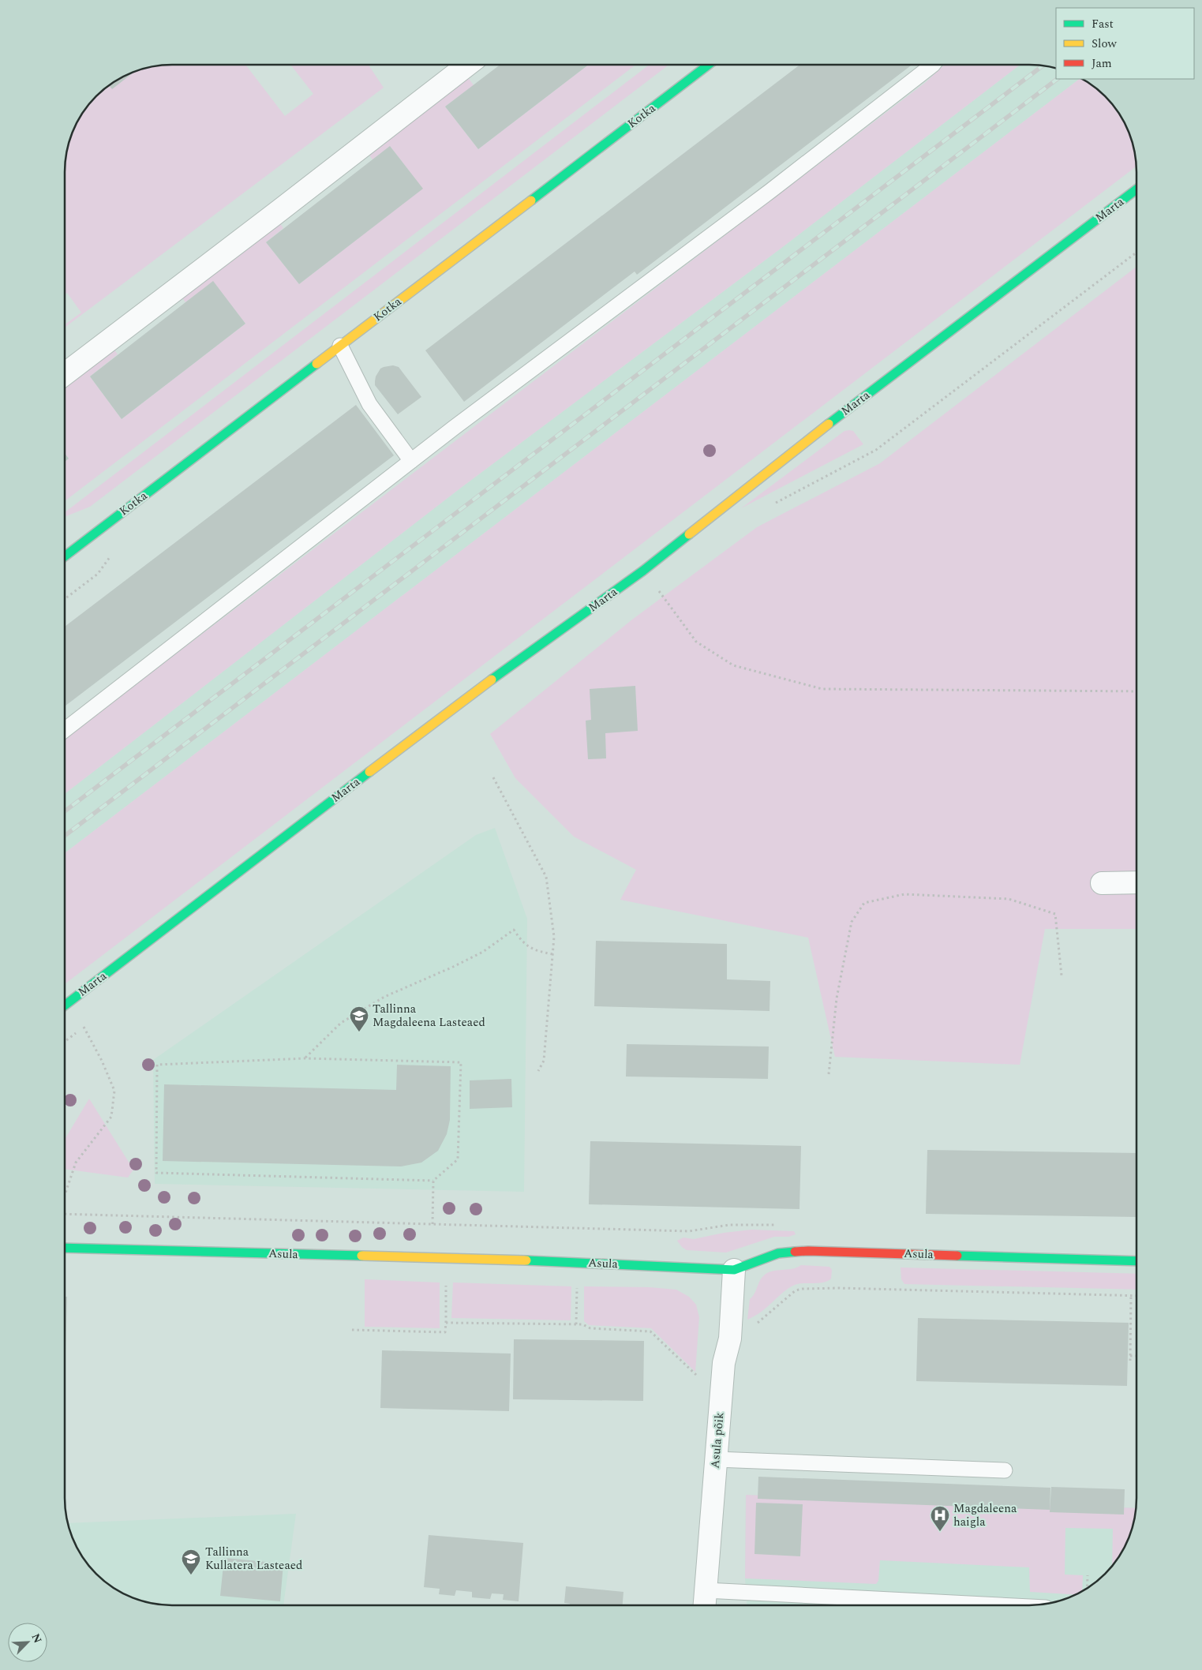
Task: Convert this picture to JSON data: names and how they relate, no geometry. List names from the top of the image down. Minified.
{"streets":{"street":["Kotka","Marta","Asula","Asula põik"]},"crossings":[["Asula","Asula põik"]],"places":{"school or university":["Tallinna Magdaleena Lasteaed","Tallinna Kullatera Lasteaed"],"hospital":["Magdaleena haigla"]},"legend":["Fast","Slow","Jam"],"north":"top right"}
